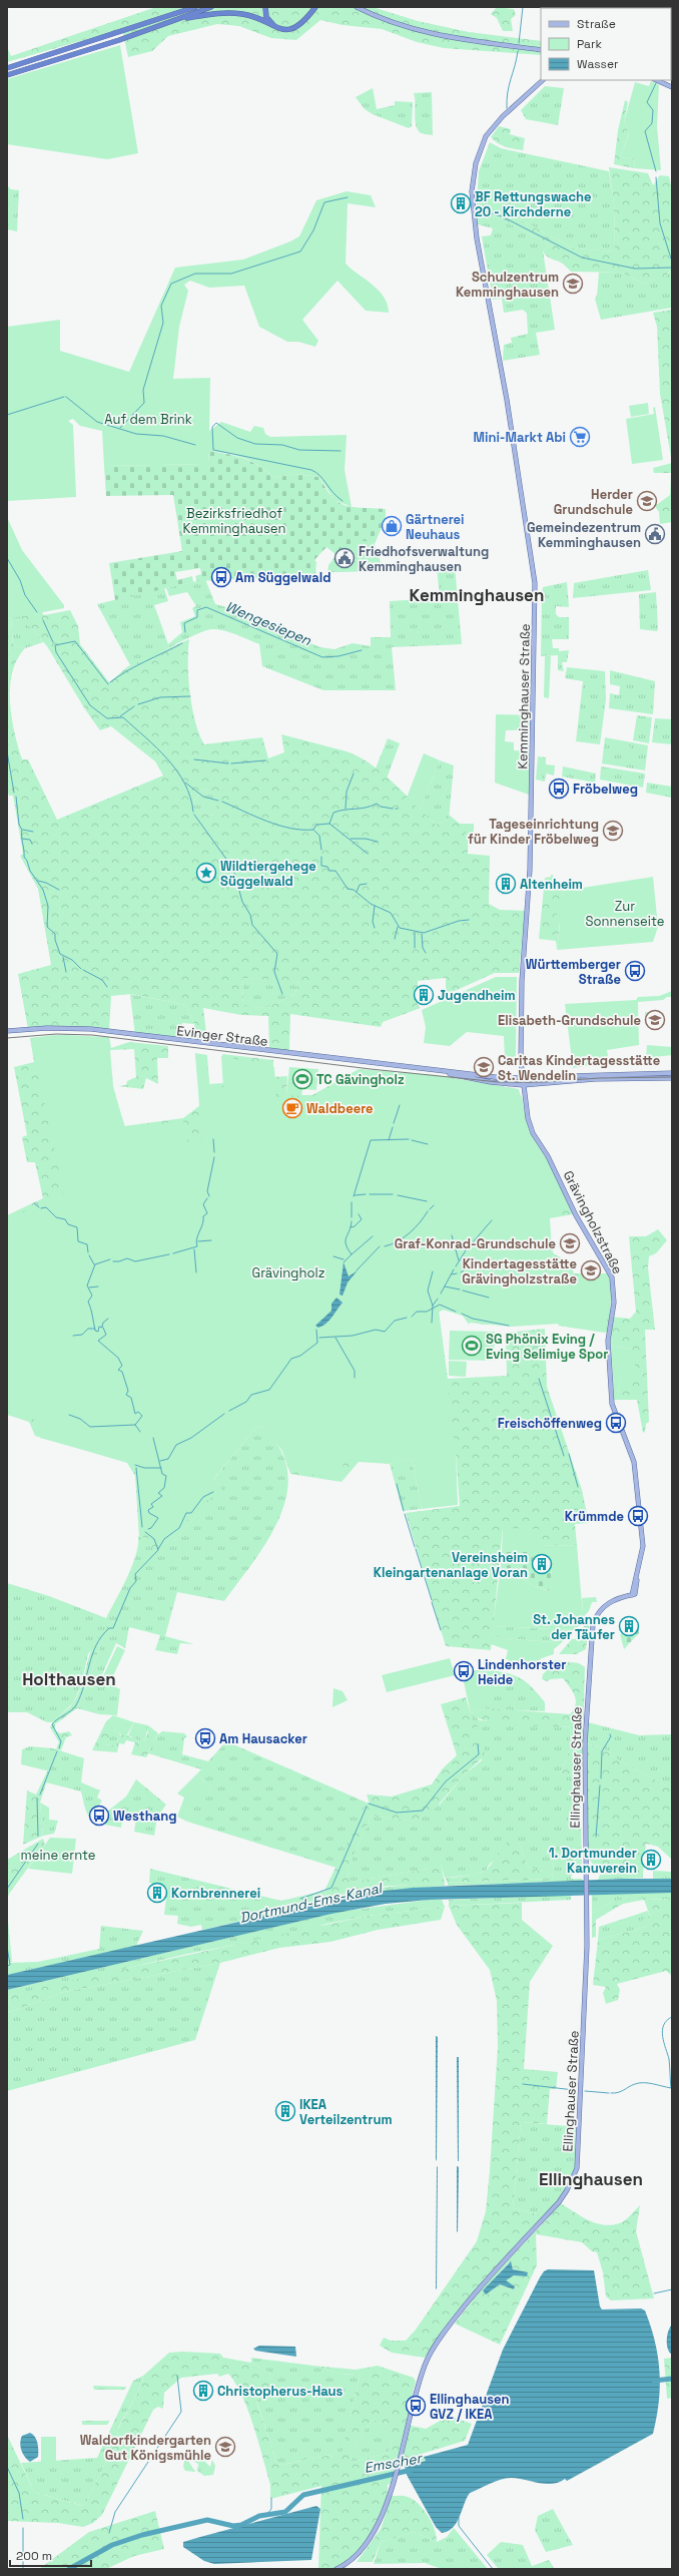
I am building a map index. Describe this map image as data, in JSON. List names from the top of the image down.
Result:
{
  "streets": {
    "main road": [
      "Kemminghauser Straße",
      "Evinger Straße",
      "Grävingholzstraße",
      "Ellinghauser Straße"
    ]
  },
  "crossings": [
    ["Kemminghauser Straße", "Evinger Straße"],
    ["Kemminghauser Straße", "Grävingholzstraße"],
    ["Evinger Straße", "Grävingholzstraße"],
    ["Grävingholzstraße", "Ellinghauser Straße"]
  ],
  "districts": ["Kemminghausen", "Holthausen", "Ellinghausen"],
  "water": ["Wengesiepen", "Dortmund-Ems-Kanal", "Emscher"],
  "parks": [
    "Auf dem Brink",
    "Bezirksfriedhof Kemminghausen",
    "Zur Sonnenseite",
    "Grävingholz",
    "meine ernte"
  ],
  "places": {
    "building": [
      "BF Rettungswache 20 - Kirchderne",
      "Altenheim",
      "Jugendheim",
      "Vereinsheim Kleingartenanlage Voran",
      "St. Johannes der Täufer",
      "1. Dortmunder Kanuverein",
      "Kornbrennerei",
      "IKEA Verteilzentrum",
      "Christopherus-Haus"
    ],
    "school or university": [
      "Schulzentrum Kemminghausen",
      "Herder Grundschule",
      "Tageseinrichtung für Kinder Fröbelweg",
      "Elisabeth-Grundschule",
      "Caritas Kindertagesstätte St. Wendelin",
      "Graf-Konrad-Grundschule",
      "Kindertagesstätte Grävingholzstraße",
      "Waldorfkindergarten Gut Königsmühle"
    ],
    "supermarket": ["Mini-Markt Abi"],
    "shop": ["Gärtnerei Neuhaus"],
    "public building": ["Gemeindezentrum Kemminghausen", "Friedhofsverwaltung Kemminghausen"],
    "bus stop": [
      "Am Süggelwald",
      "Fröbelweg",
      "Württemberger Straße",
      "Freischöffenweg",
      "Krümmde",
      "Lindenhorster Heide",
      "Am Hausacker",
      "Westhang",
      "Ellinghausen GVZ / IKEA"
    ],
    "place": ["Wildtiergehege Süggelwald"],
    "sports": ["TC Gävingholz", "SG Phönix Eving / Eving Selimiye Spor"],
    "cafe": ["Waldbeere"]
  },
  "legend": ["Straße", "Park", "Wasser"],
  "scale_bar": "200 m"
}
